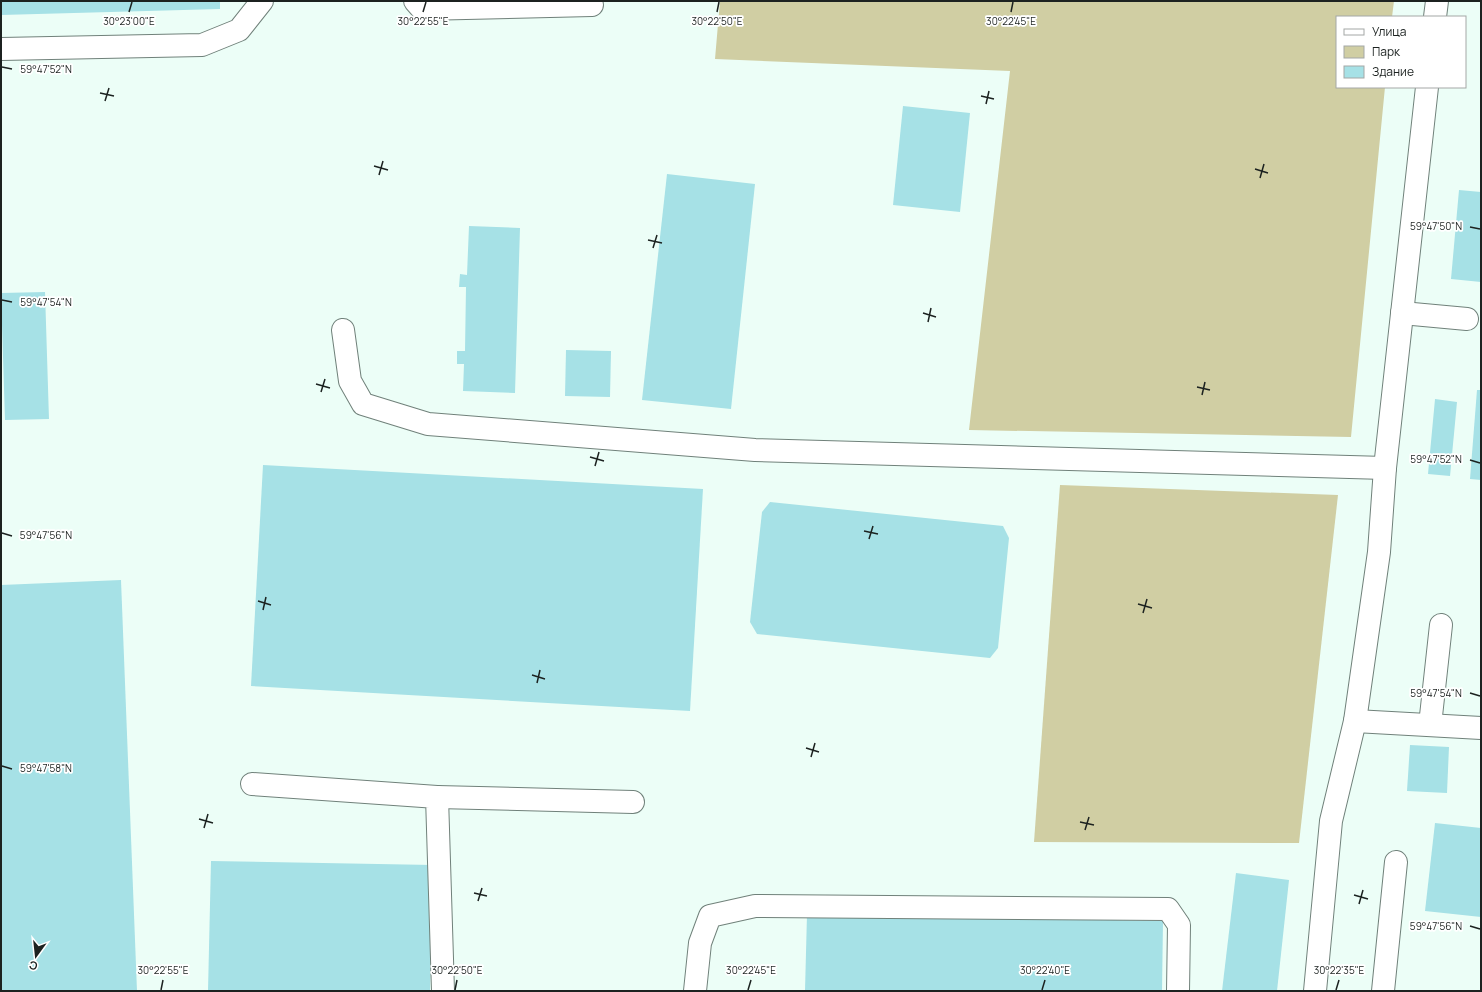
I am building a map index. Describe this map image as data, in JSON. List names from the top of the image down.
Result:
{
  "legend": ["Улица", "Парк", "Здание"],
  "north": "bottom",
  "coordinates": [
    "30°23'00\"E",
    "30°22'55\"E",
    "30°22'50\"E",
    "30°22'45\"E",
    "59°47'52\"N",
    "59°47'50\"N",
    "59°47'54\"N",
    "59°47'56\"N",
    "59°47'58\"N",
    "30°22'40\"E",
    "30°22'35\"E"
  ]
}
